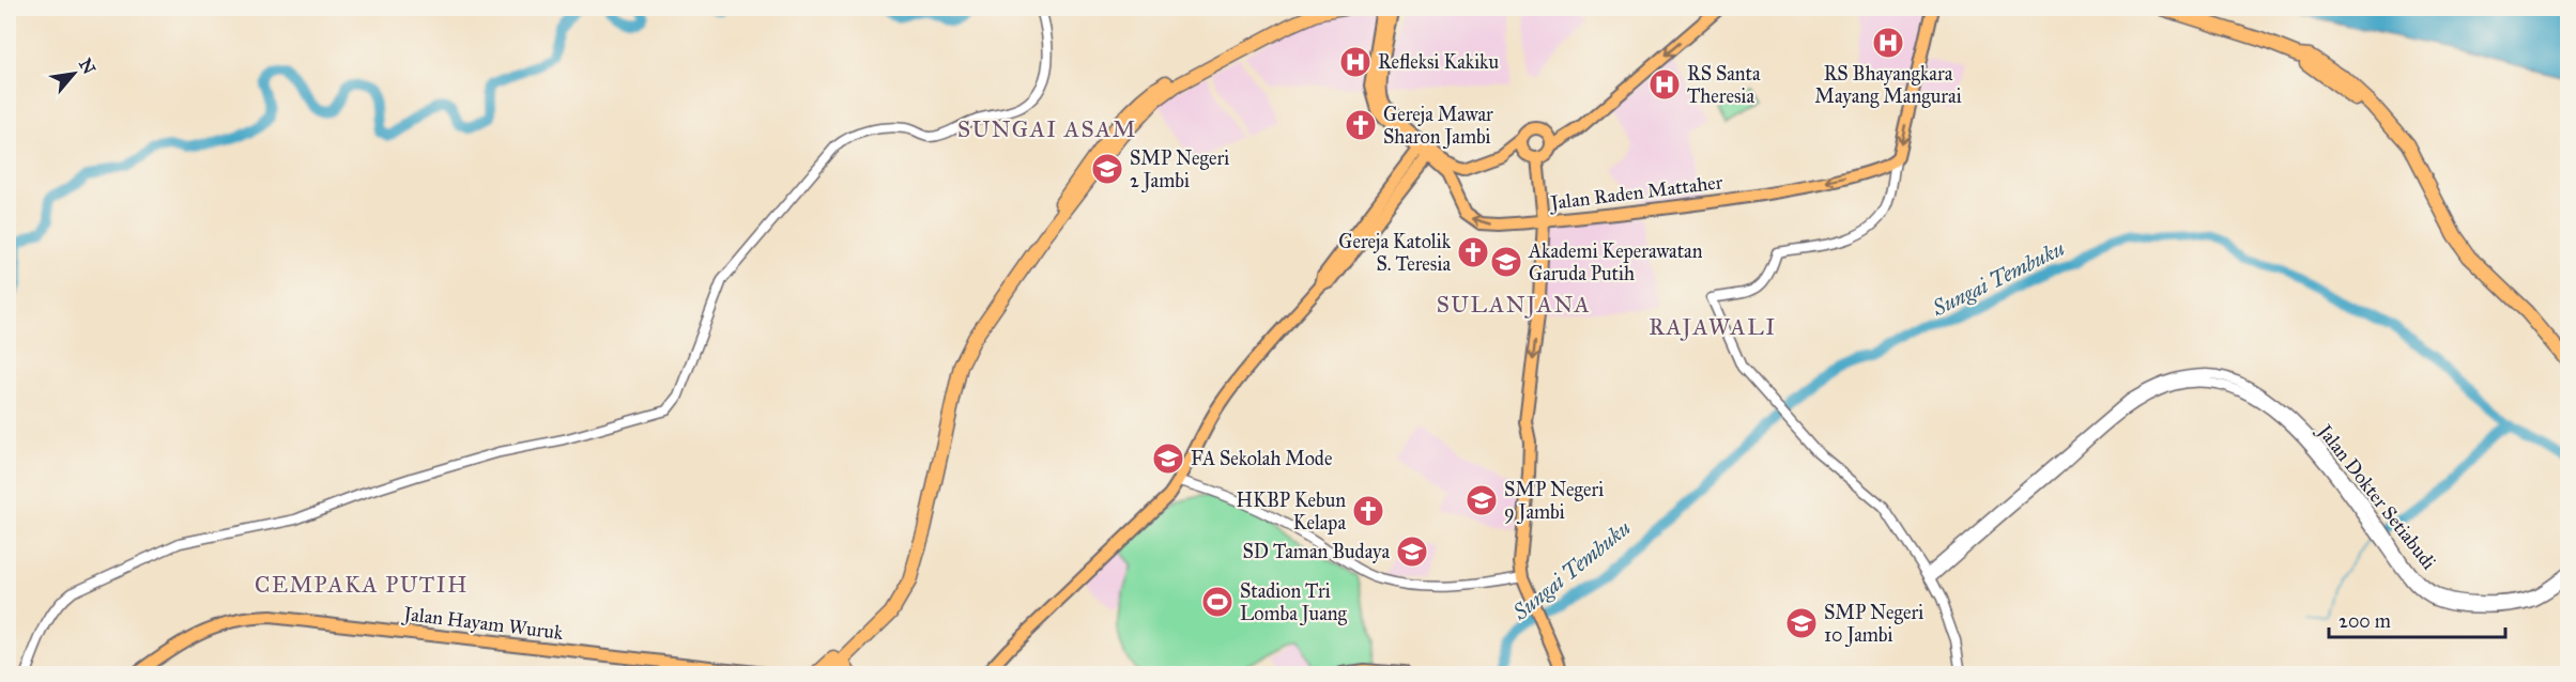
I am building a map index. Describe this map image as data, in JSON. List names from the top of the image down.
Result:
{
  "streets": {
    "main road": ["Jalan Raden Mattaher", "Jalan Hayam Wuruk"],
    "street": ["Jalan Dokter Setiabudi"]
  },
  "one_way": ["Jalan Raden Mattaher"],
  "districts": [
    "SUNGAI ASAM",
    "SULANJANA",
    "RAJAWALI",
    "CEMPAKA PUTIH"
  ],
  "water": ["Sungai Tembuku"],
  "places": {
    "hospital": ["RS Bhayangkara Mayang Mangurai", "Refleksi Kakiku", "RS Santa Theresia"],
    "church": ["Gereja Mawar Sharon Jambi", "Gereja Katolik S. Teresia", "HKBP Kebun Kelapa"],
    "school or university": [
      "SMP Negeri 2 Jambi",
      "Akademi Keperawatan Garuda Putih",
      "FA Sekolah Mode",
      "SMP Negeri 9 Jambi",
      "SD Taman Budaya",
      "SMP Negeri 10 Jambi"
    ],
    "sports": ["Stadion Tri Lomba Juang"]
  },
  "scale_bar": "200 m",
  "north": "top right"
}
